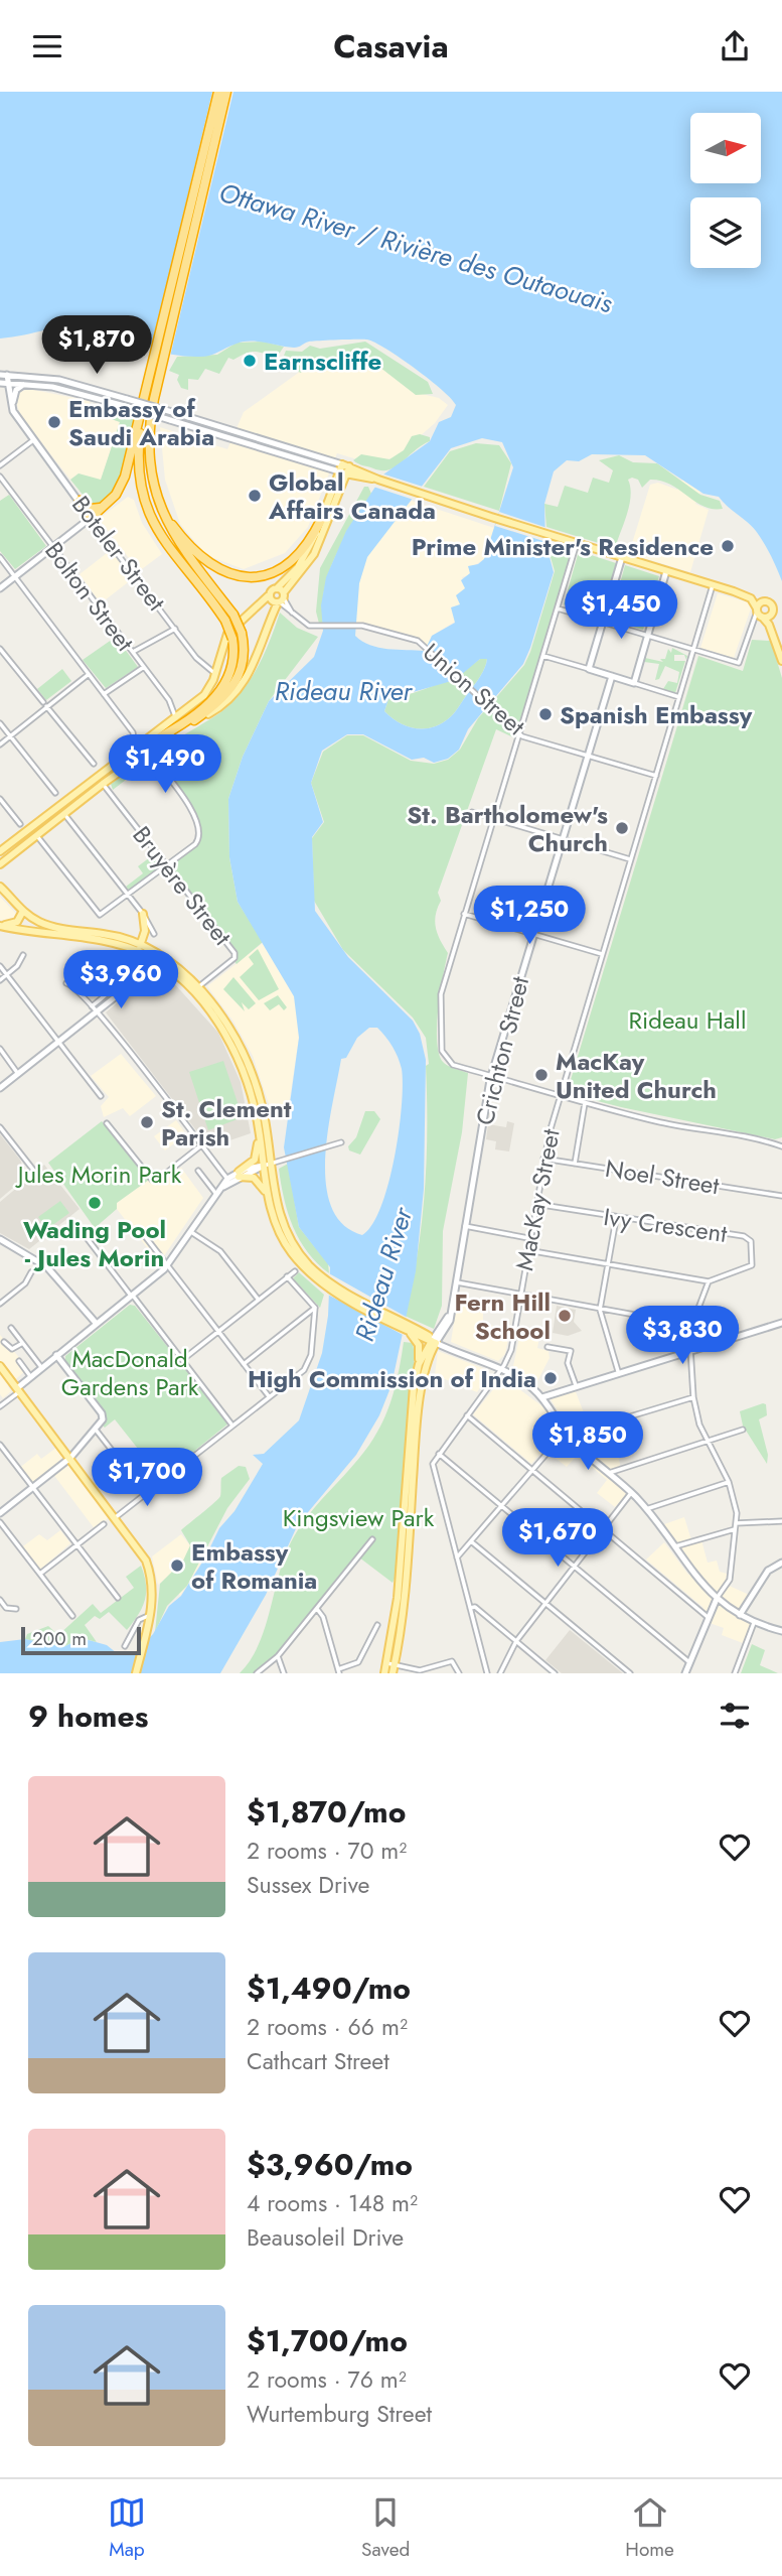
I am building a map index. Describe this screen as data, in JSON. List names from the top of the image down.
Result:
{
  "streets": {
    "street": [
      "Boteler Street",
      "Bolton Street",
      "Union Street",
      "Bruyère Street",
      "Crichton Street",
      "Noel Street",
      "MacKay Street",
      "Ivy Crescent"
    ]
  },
  "crossings": [
    ["Union Street", "Crichton Street"],
    ["Union Street", "MacKay Street"],
    ["Noel Street", "MacKay Street"],
    ["MacKay Street", "Ivy Crescent"]
  ],
  "water": ["Ottawa River / Rivière des Outaouais", "Rideau River"],
  "parks": [
    "Rideau Hall",
    "Jules Morin Park",
    "MacDonald Gardens Park",
    "Kingsview Park"
  ],
  "places": [
    "Earnscliffe",
    "Embassy of Saudi Arabia",
    "Global Affairs Canada",
    "Prime Minister's Residence",
    "Spanish Embassy",
    "St. Bartholomew's Church",
    "MacKay United Church",
    "St. Clement Parish",
    "Wading Pool - Jules Morin",
    "Fern Hill School",
    "High Commission of India",
    "Embassy of Romania"
  ],
  "scale_bar": "200 m",
  "north": "right",
  "page": {
    "header": "Casavia",
    "price": [
      "$1,870",
      "$1,450",
      "$1,490",
      "$1,250",
      "$3,960",
      "$3,830",
      "$1,850",
      "$1,700",
      "$1,670"
    ],
    "scale": "200 m",
    "heading": "9 homes",
    "list": [
      {
        "name": "$1,870/mo",
        "note": "2 rooms · 70 m² · Sussex Drive"
      },
      {
        "name": "$1,490/mo",
        "note": "2 rooms · 66 m² · Cathcart Street"
      },
      {
        "name": "$3,960/mo",
        "note": "4 rooms · 148 m² · Beausoleil Drive"
      },
      {
        "name": "$1,700/mo",
        "note": "2 rooms · 76 m² · Wurtemburg Street"
      }
    ],
    "tabs": ["Map", "Saved", "Home"]
  }
}
